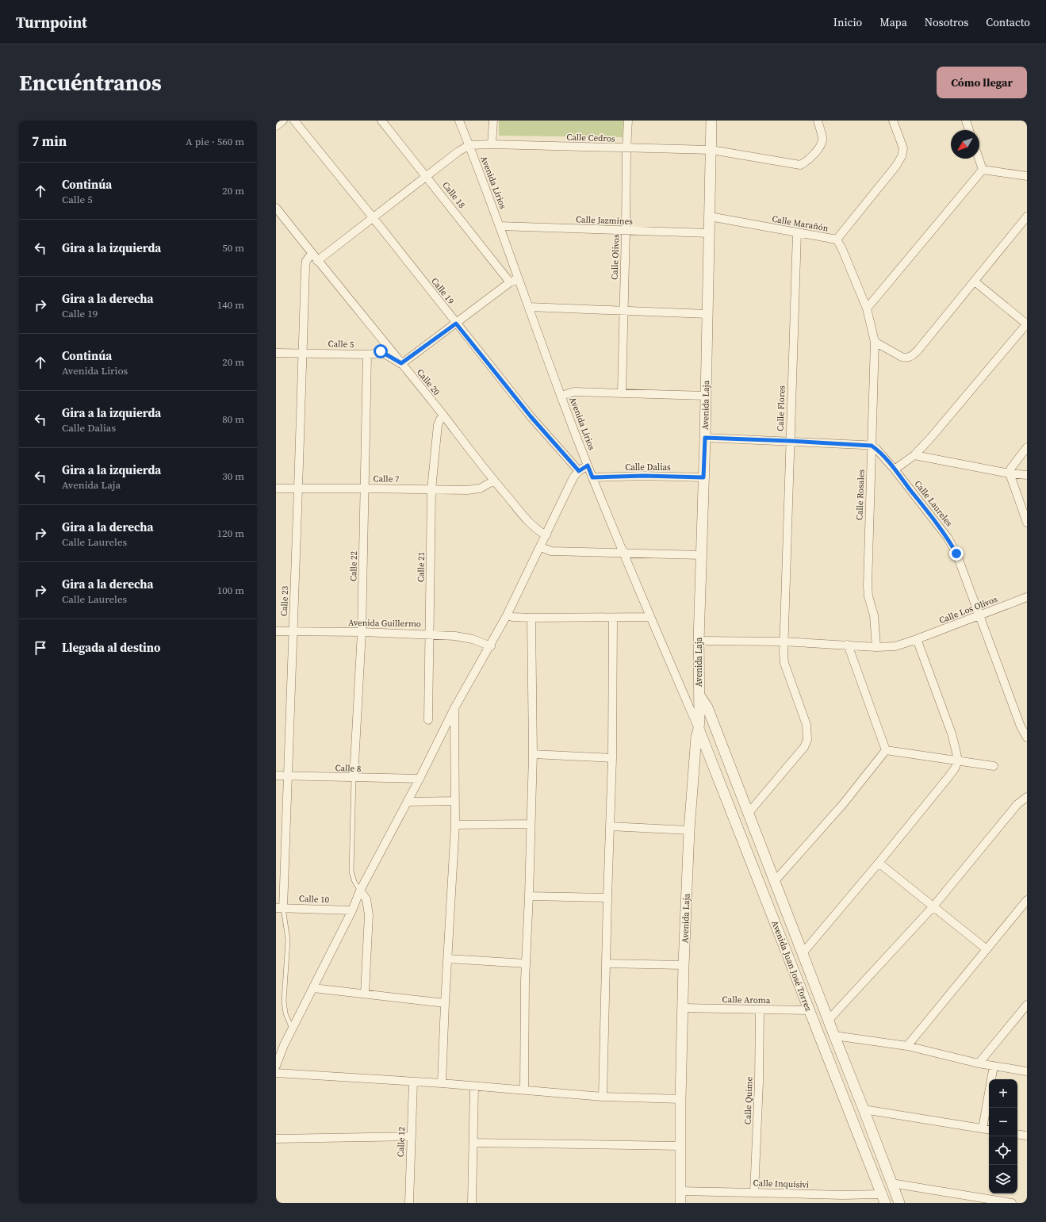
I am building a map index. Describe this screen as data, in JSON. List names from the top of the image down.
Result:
{
  "streets": {
    "street": [
      "Calle Cedros",
      "Avenida Lirios",
      "Calle 18",
      "Calle Jazmines",
      "Calle Marañón",
      "Calle Olivos",
      "Calle 19",
      "Calle 5",
      "Calle 20",
      "Avenida Laja",
      "Calle Flores",
      "Calle Dalias",
      "Calle 7",
      "Calle Rosales",
      "Calle Laureles",
      "Calle 22",
      "Calle 21",
      "Calle 23",
      "Calle Los Olivos",
      "Avenida Guillermo",
      "Calle 8",
      "Calle 10",
      "Avenida Juan José Torrez",
      "Calle Aroma",
      "Calle Quime",
      "Calle 12",
      "Calle Inquisivi"
    ]
  },
  "crossings": [
    ["Calle Cedros", "Avenida Lirios"],
    ["Calle Cedros", "Calle Olivos"],
    ["Calle Cedros", "Avenida Laja"],
    ["Avenida Lirios", "Calle Jazmines"],
    ["Avenida Lirios", "Avenida Laja"],
    ["Avenida Lirios", "Calle Dalias"],
    ["Avenida Lirios", "Avenida Juan José Torrez"],
    ["Calle Jazmines", "Calle Olivos"],
    ["Calle Jazmines", "Avenida Laja"],
    ["Calle Marañón", "Avenida Laja"],
    ["Calle Marañón", "Calle Flores"],
    ["Calle Marañón", "Calle Rosales"],
    ["Calle 5", "Calle 20"],
    ["Calle 5", "Calle 22"],
    ["Calle 5", "Calle 23"],
    ["Calle 20", "Calle 7"],
    ["Calle 20", "Calle 21"],
    ["Calle 20", "Calle 23"],
    ["Avenida Laja", "Calle Dalias"],
    ["Avenida Laja", "Calle Los Olivos"],
    ["Avenida Laja", "Avenida Juan José Torrez"],
    ["Avenida Laja", "Calle Aroma"],
    ["Avenida Laja", "Calle Inquisivi"],
    ["Calle Flores", "Calle Los Olivos"],
    ["Calle 7", "Calle 22"],
    ["Calle 7", "Calle 21"],
    ["Calle 7", "Calle 23"],
    ["Calle Rosales", "Calle Laureles"],
    ["Calle Rosales", "Calle Los Olivos"],
    ["Calle Laureles", "Calle Los Olivos"],
    ["Calle 22", "Avenida Guillermo"],
    ["Calle 22", "Calle 8"],
    ["Calle 21", "Avenida Guillermo"],
    ["Calle 23", "Avenida Guillermo"],
    ["Calle 23", "Calle 8"],
    ["Calle 23", "Calle 10"],
    ["Avenida Juan José Torrez", "Calle Aroma"],
    ["Avenida Juan José Torrez", "Calle Inquisivi"],
    ["Calle Aroma", "Calle Quime"],
    ["Calle Quime", "Calle Inquisivi"]
  ],
  "north": "bottom left",
  "page": {
    "header": "Turnpoint",
    "nav": [
      "Inicio",
      "Mapa",
      "Nosotros",
      "Contacto"
    ],
    "buttons": "Cómo llegar",
    "title": "Encuéntranos",
    "heading": ["7 min", "A pie · 560 m"],
    "list": [
      ["Continúa", "Calle 5", "20 m"],
      ["Gira a la izquierda", "50 m"],
      ["Gira a la derecha", "Calle 19", "140 m"],
      ["Continúa", "Avenida Lirios", "20 m"],
      ["Gira a la izquierda", "Calle Dalias", "80 m"],
      ["Gira a la izquierda", "Avenida Laja", "30 m"],
      ["Gira a la derecha", "Calle Laureles", "120 m"],
      ["Gira a la derecha", "Calle Laureles", "100 m"],
      "Llegada al destino"
    ],
    "map_buttons": ["+", "−"]
  }
}
